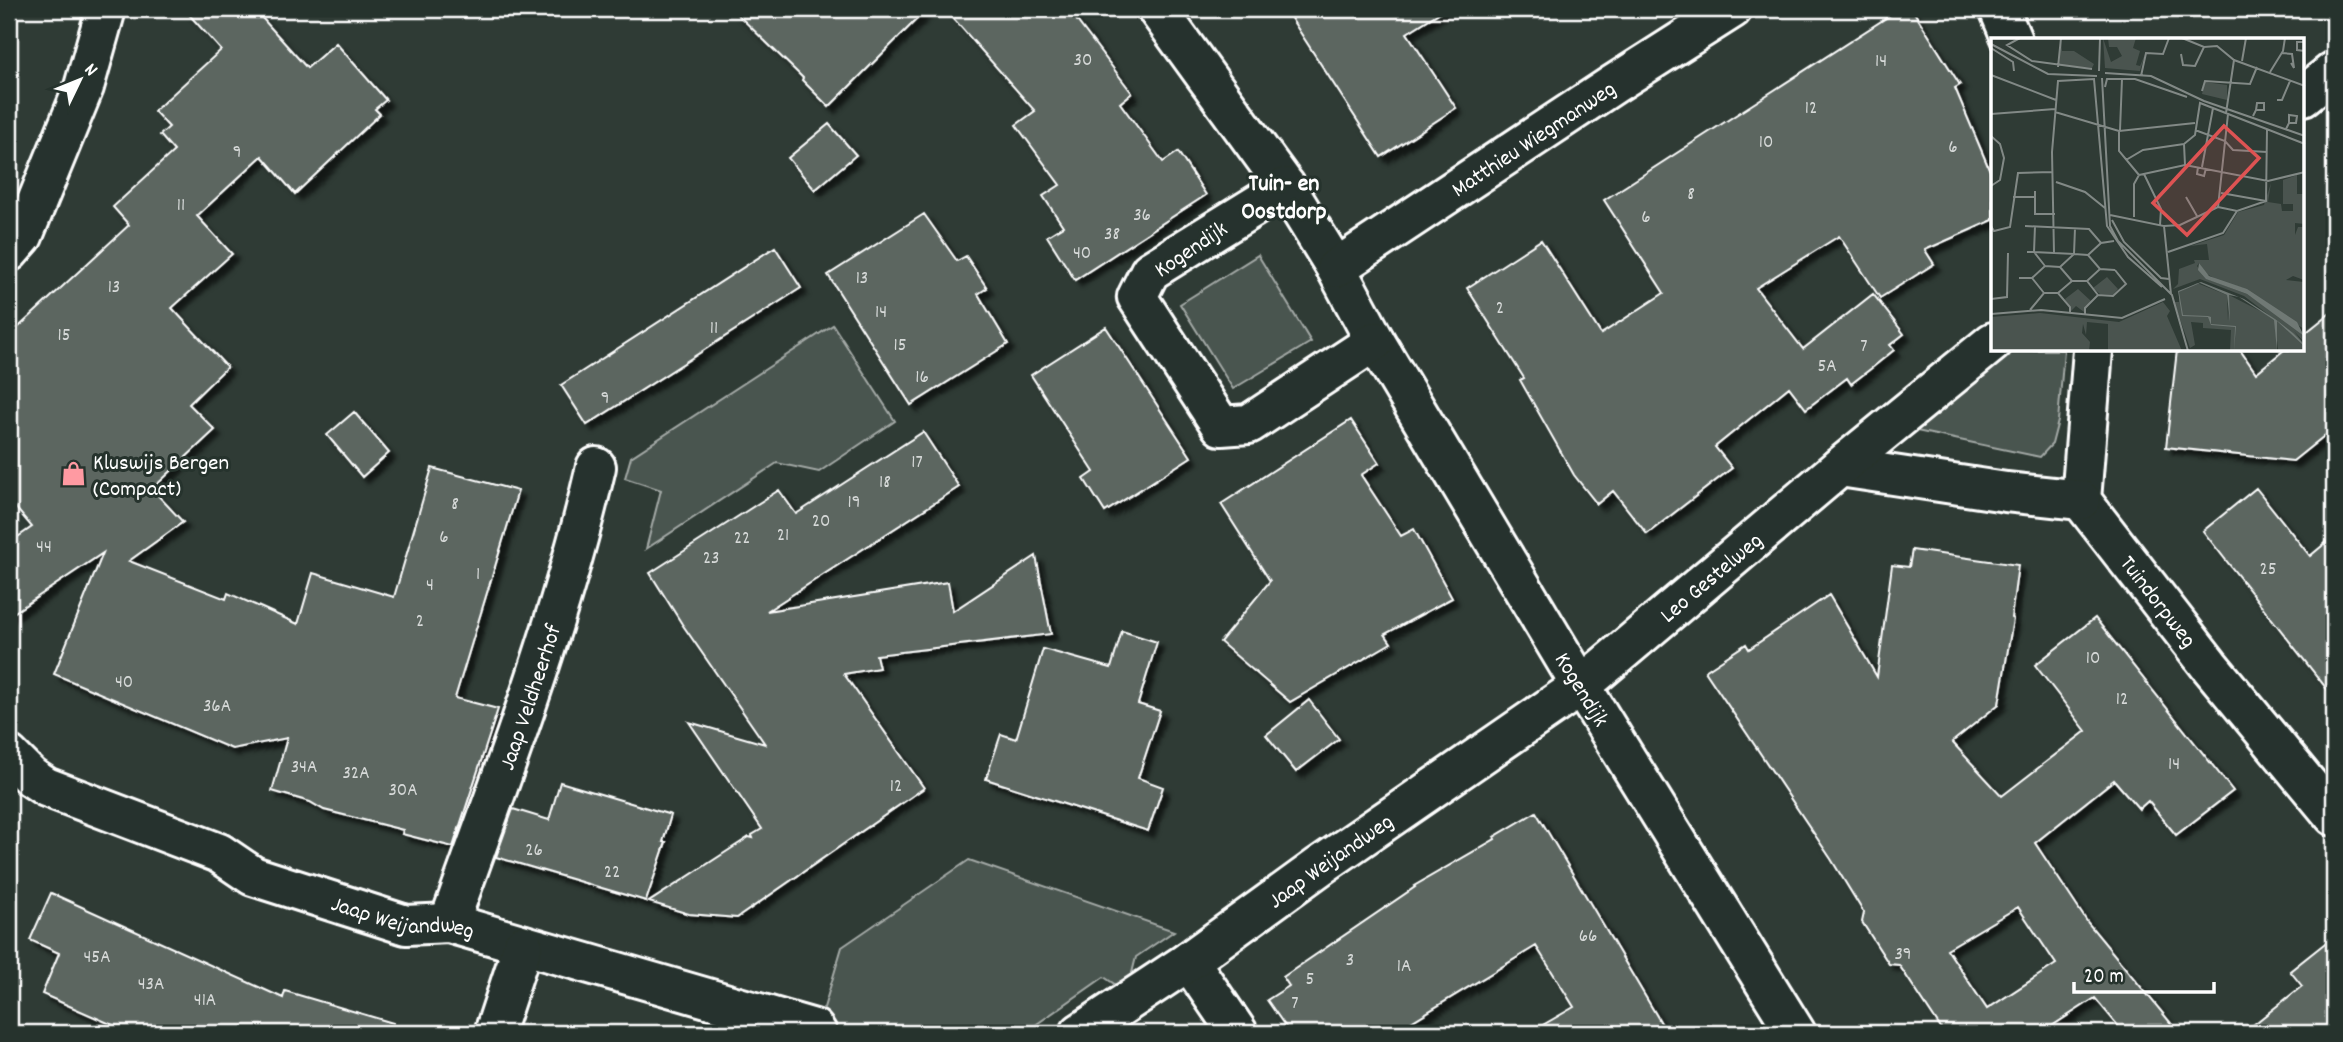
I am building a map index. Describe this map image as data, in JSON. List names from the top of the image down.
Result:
{
  "streets": {
    "street": [
      "Matthieu Wiegmanweg",
      "Kogendijk",
      "Leo Gestelweg",
      "Tuindorpweg",
      "Jaap Veldheerhof",
      "Jaap Weijandweg"
    ]
  },
  "crossings": [
    ["Matthieu Wiegmanweg", "Kogendijk"],
    ["Kogendijk", "Leo Gestelweg"],
    ["Kogendijk", "Jaap Weijandweg"],
    ["Leo Gestelweg", "Jaap Weijandweg"],
    ["Jaap Veldheerhof", "Jaap Weijandweg"]
  ],
  "districts": ["Tuin- en Oostdorp"],
  "places": {
    "shop": ["Kluswijs Bergen (Compact)"]
  },
  "house_numbers": [
    "30",
    "14",
    "12",
    "10",
    "6",
    "9",
    "8",
    "11",
    "36",
    "6",
    "38",
    "40",
    "13",
    "13",
    "2",
    "14",
    "11",
    "15",
    "15",
    "7",
    "5A",
    "16",
    "9",
    "17",
    "18",
    "19",
    "8",
    "20",
    "21",
    "6",
    "22",
    "44",
    "23",
    "25",
    "1",
    "4",
    "2",
    "10",
    "40",
    "12",
    "36A",
    "14",
    "34A",
    "32A",
    "12",
    "30A",
    "26",
    "22",
    "66",
    "39",
    "45A",
    "3",
    "1A",
    "5",
    "43A",
    "41A",
    "7"
  ],
  "scale_bar": "20 m",
  "north": "top right"
}
